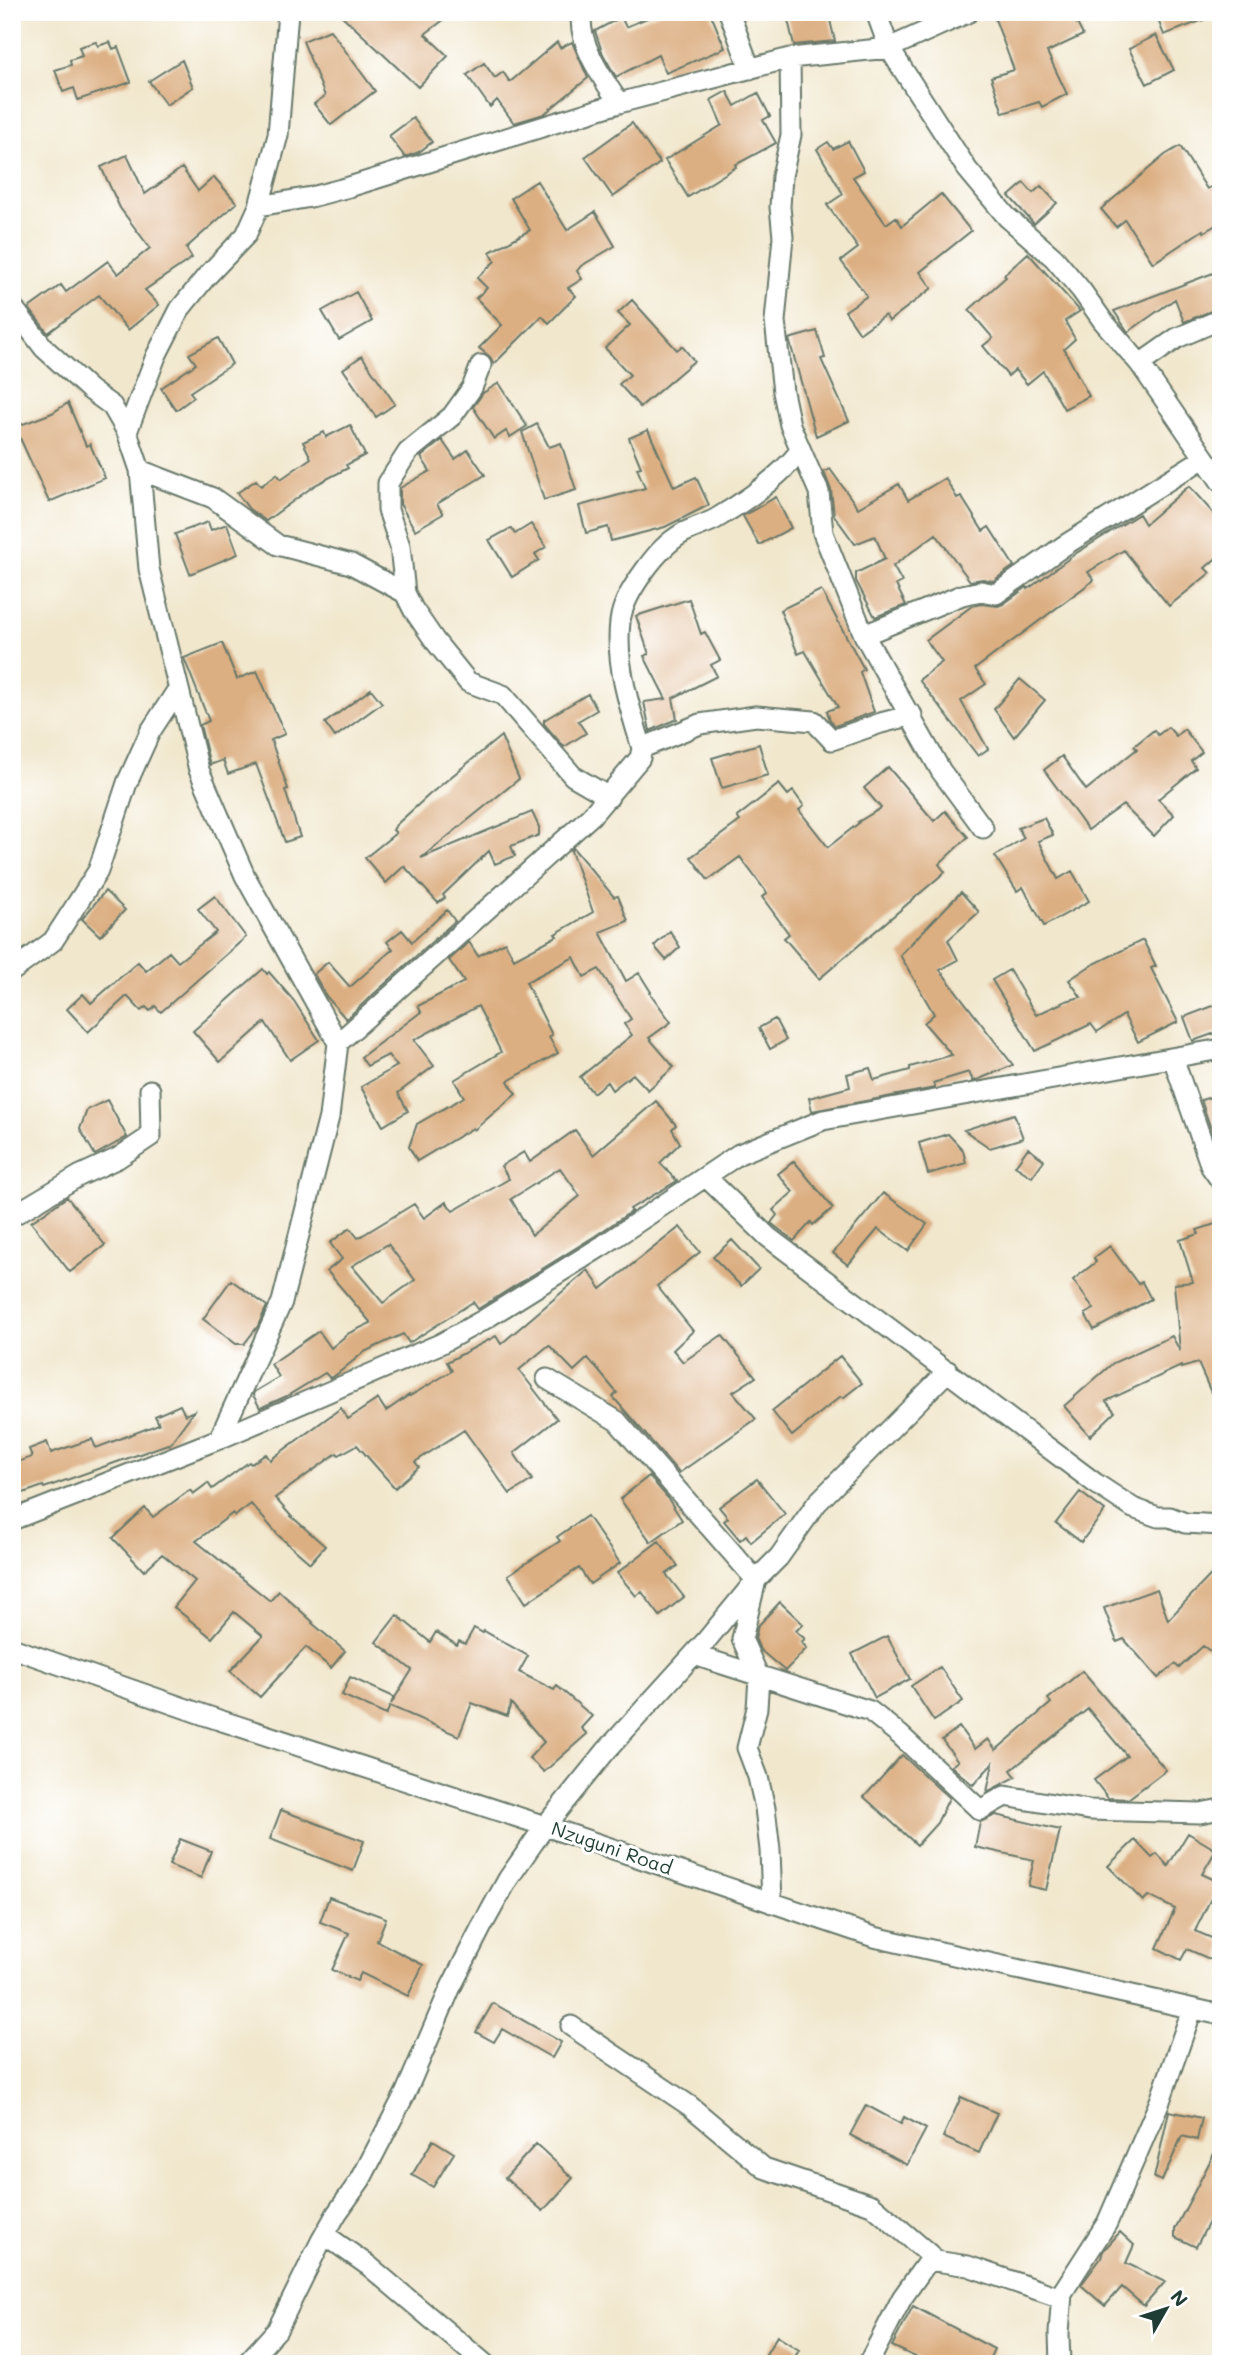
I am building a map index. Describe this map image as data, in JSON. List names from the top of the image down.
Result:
{
  "streets": {
    "street": ["Nzuguni Road"]
  },
  "north": "top right"
}
